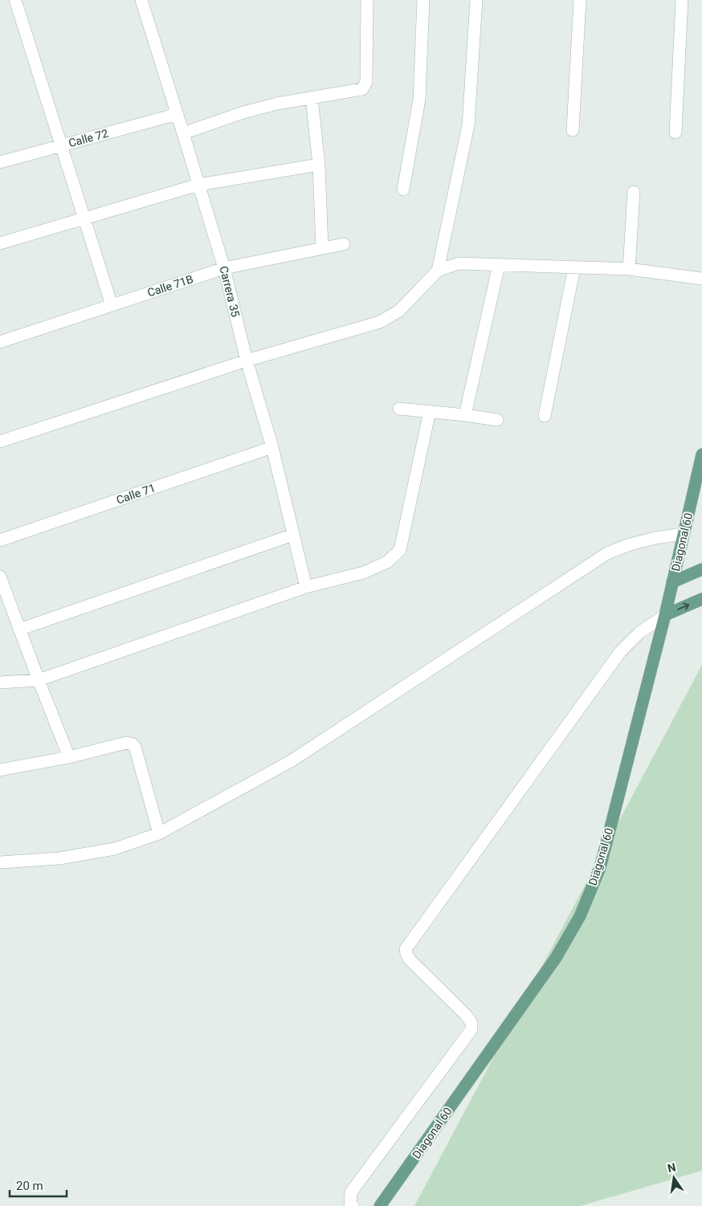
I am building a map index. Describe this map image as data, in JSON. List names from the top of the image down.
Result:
{
  "streets": {
    "main road": ["Diagonal 60"],
    "street": [
      "Calle 72",
      "Calle 71B",
      "Carrera 35",
      "Calle 71"
    ]
  },
  "crossings": [
    ["Calle 72", "Carrera 35"],
    ["Calle 71B", "Carrera 35"],
    ["Carrera 35", "Calle 71"]
  ],
  "scale_bar": "20 m",
  "north": "top"
}
